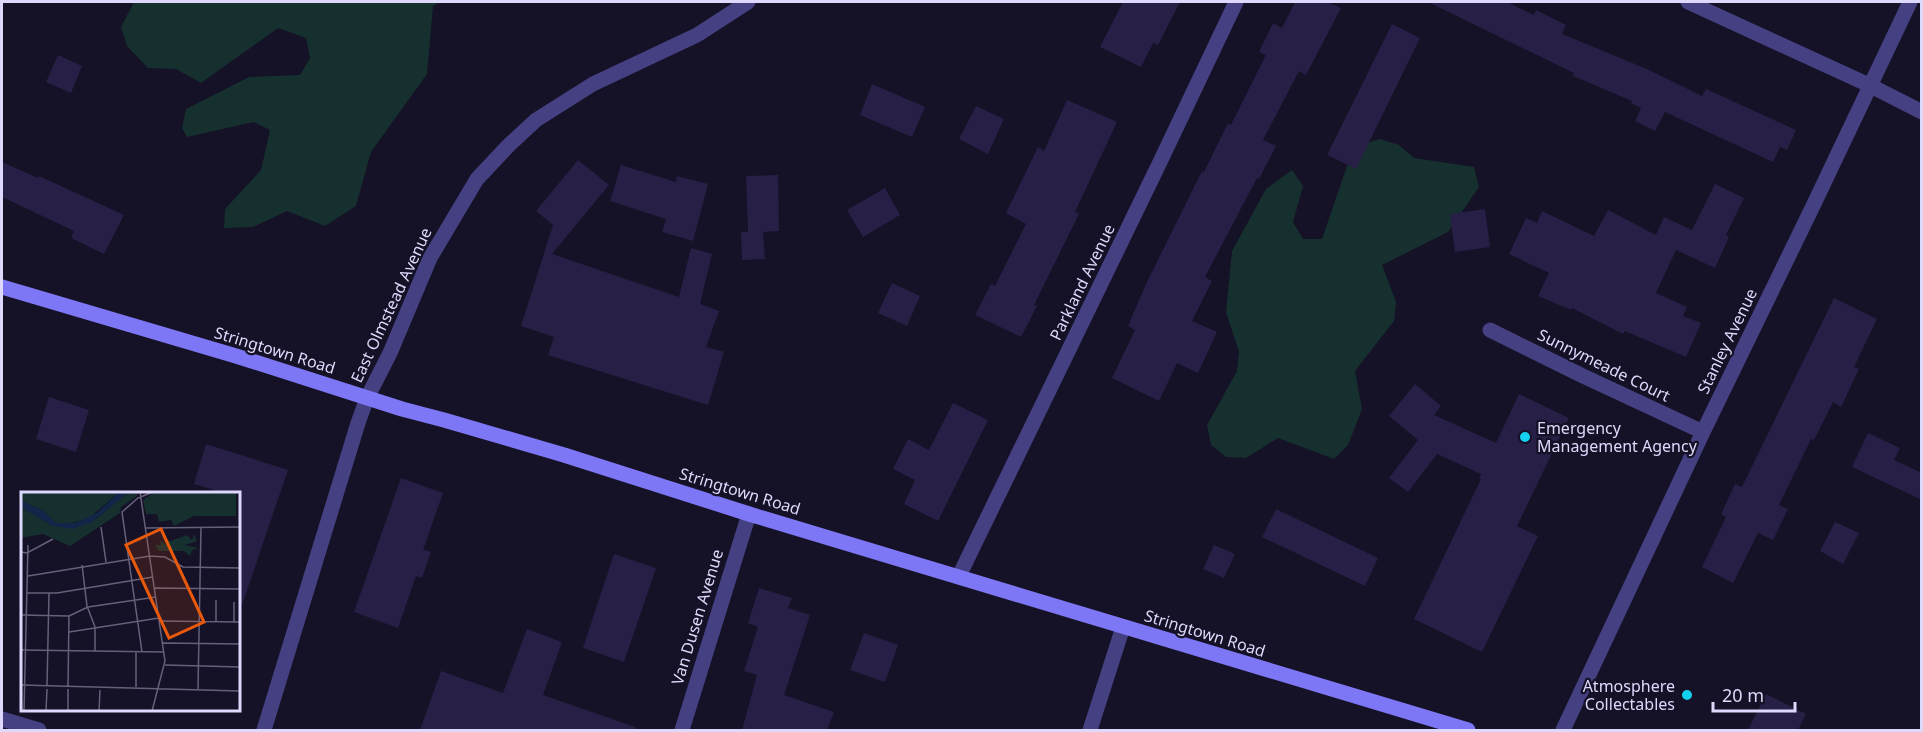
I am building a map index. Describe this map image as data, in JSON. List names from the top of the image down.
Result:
{
  "streets": {
    "main road": ["Stringtown Road"],
    "street": [
      "Parkland Avenue",
      "East Olmstead Avenue",
      "Stanley Avenue",
      "Sunnymeade Court",
      "Van Dusen Avenue"
    ]
  },
  "crossings": [
    ["Parkland Avenue", "Stringtown Road"],
    ["East Olmstead Avenue", "Stringtown Road"],
    ["Stanley Avenue", "Sunnymeade Court"],
    ["Stringtown Road", "Van Dusen Avenue"]
  ],
  "places": ["Emergency Management Agency", "Atmosphere Collectables"],
  "scale_bar": "20 m"
}
